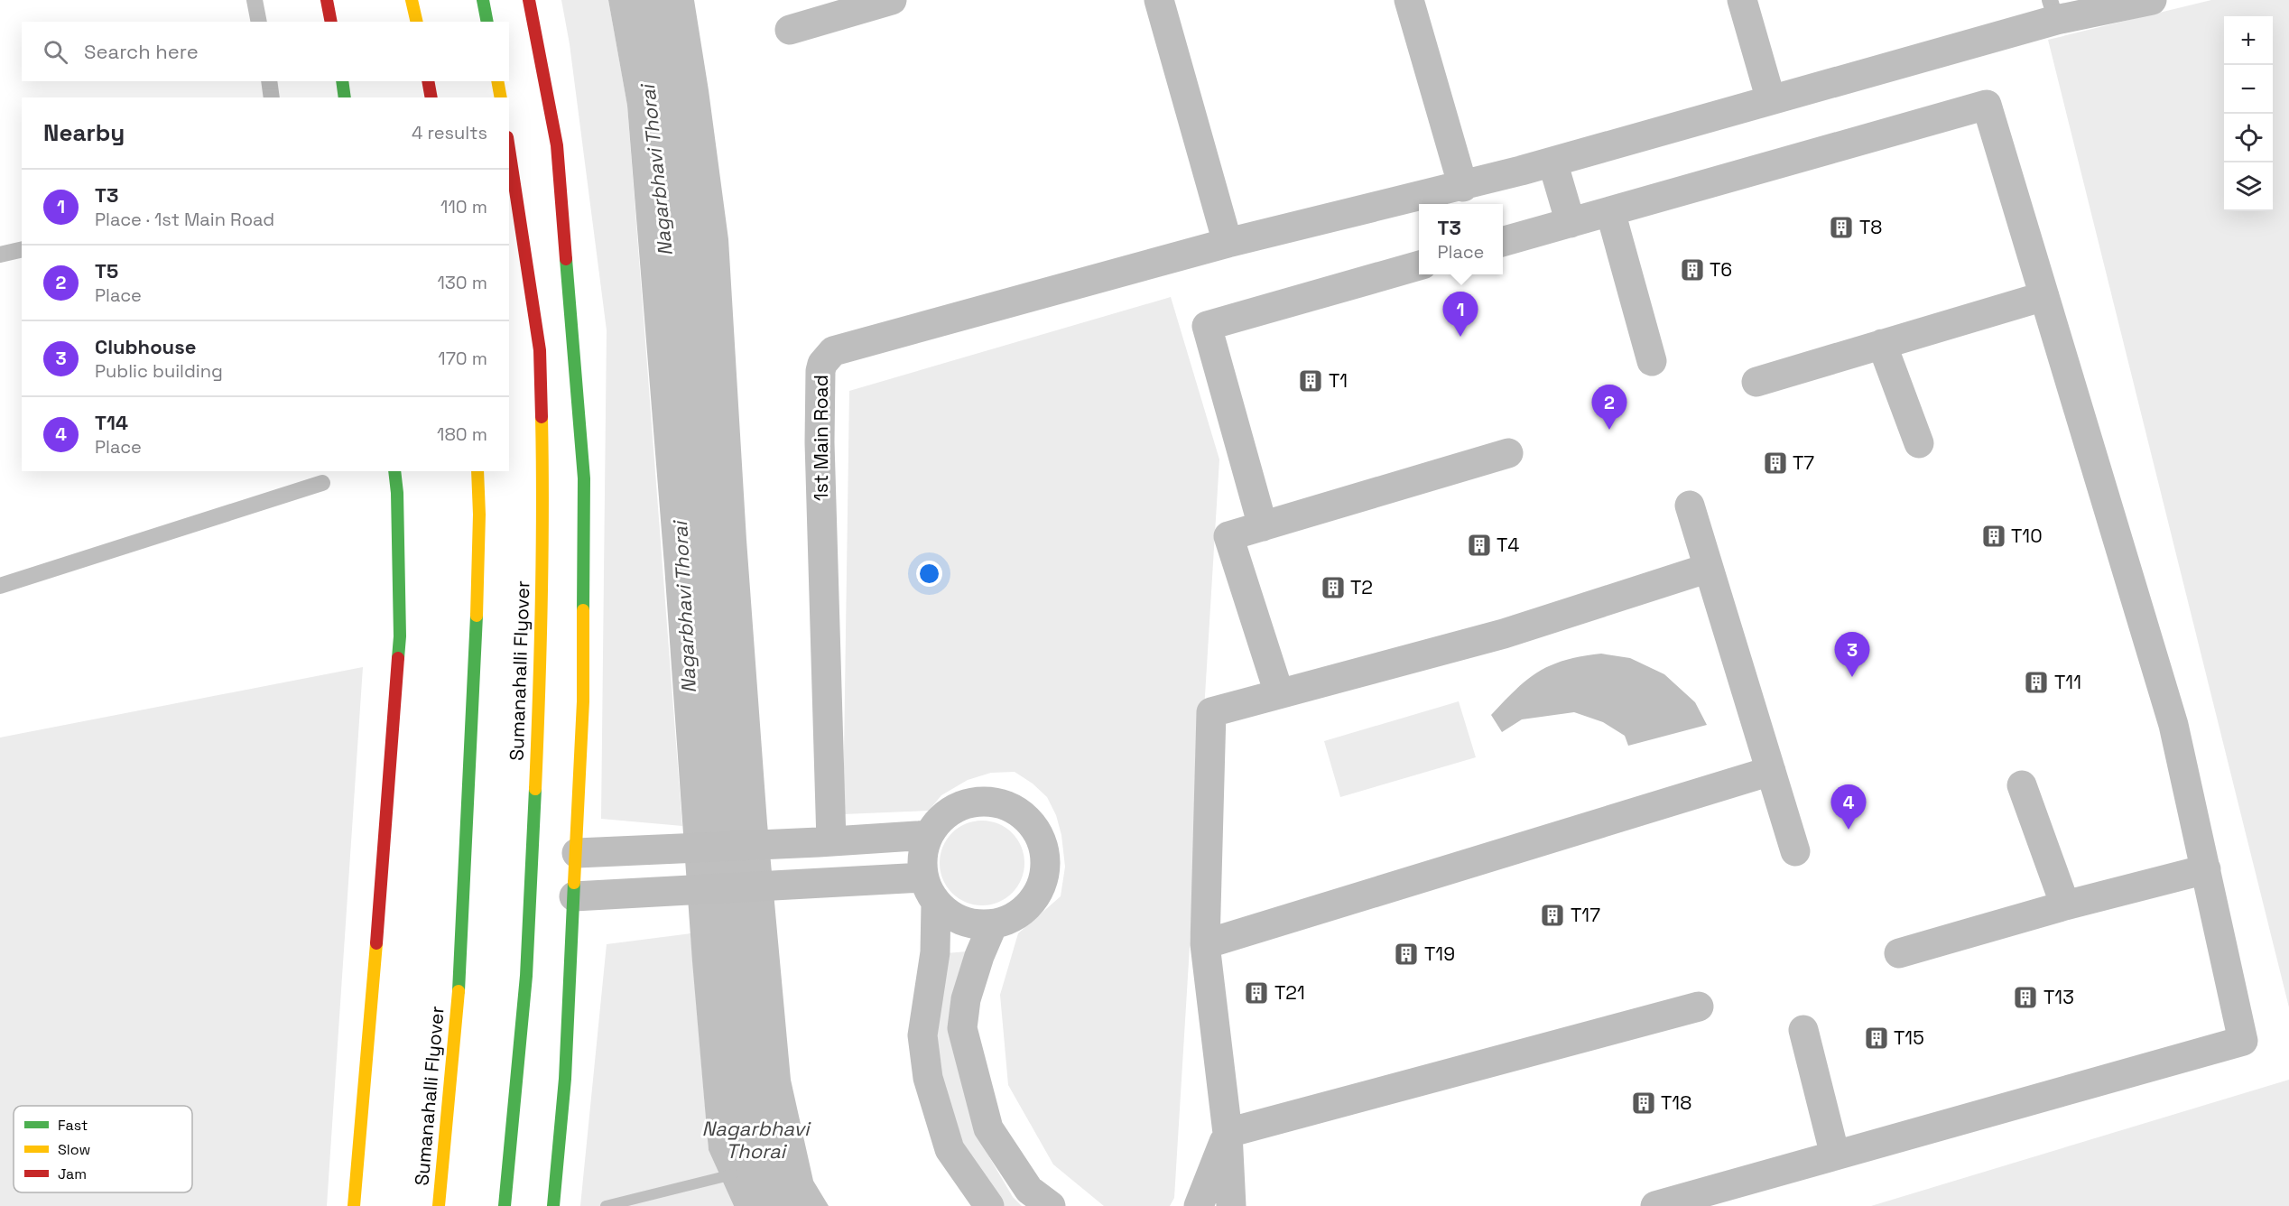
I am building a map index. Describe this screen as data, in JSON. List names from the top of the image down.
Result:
{
  "streets": {
    "main road": ["Sumanahalli Flyover"],
    "street": ["1st Main Road"]
  },
  "water": ["Nagarbhavi Thorai"],
  "places": {
    "building": [
      "T8",
      "T6",
      "T1",
      "T7",
      "T10",
      "T4",
      "T2",
      "T11",
      "T17",
      "T19",
      "T21",
      "T13",
      "T15",
      "T18"
    ]
  },
  "legend": ["Fast", "Slow", "Jam"],
  "page": {
    "map_buttons": ["+", "−"],
    "search": "Search here",
    "heading": ["Nearby", "4 results"],
    "list": [
      {
        "mark": "1",
        "name": "T3",
        "note": "Place · 1st Main Road",
        "value": "110 m"
      },
      {
        "mark": "2",
        "name": "T5",
        "note": "Place",
        "value": "130 m"
      },
      {
        "mark": "3",
        "name": "Clubhouse",
        "note": "Public building",
        "value": "170 m"
      },
      {
        "mark": "4",
        "name": "T14",
        "note": "Place",
        "value": "180 m"
      }
    ],
    "popup": ["T3", "Place"],
    "pins": [
      "1",
      "2",
      "3",
      "4"
    ]
  }
}
